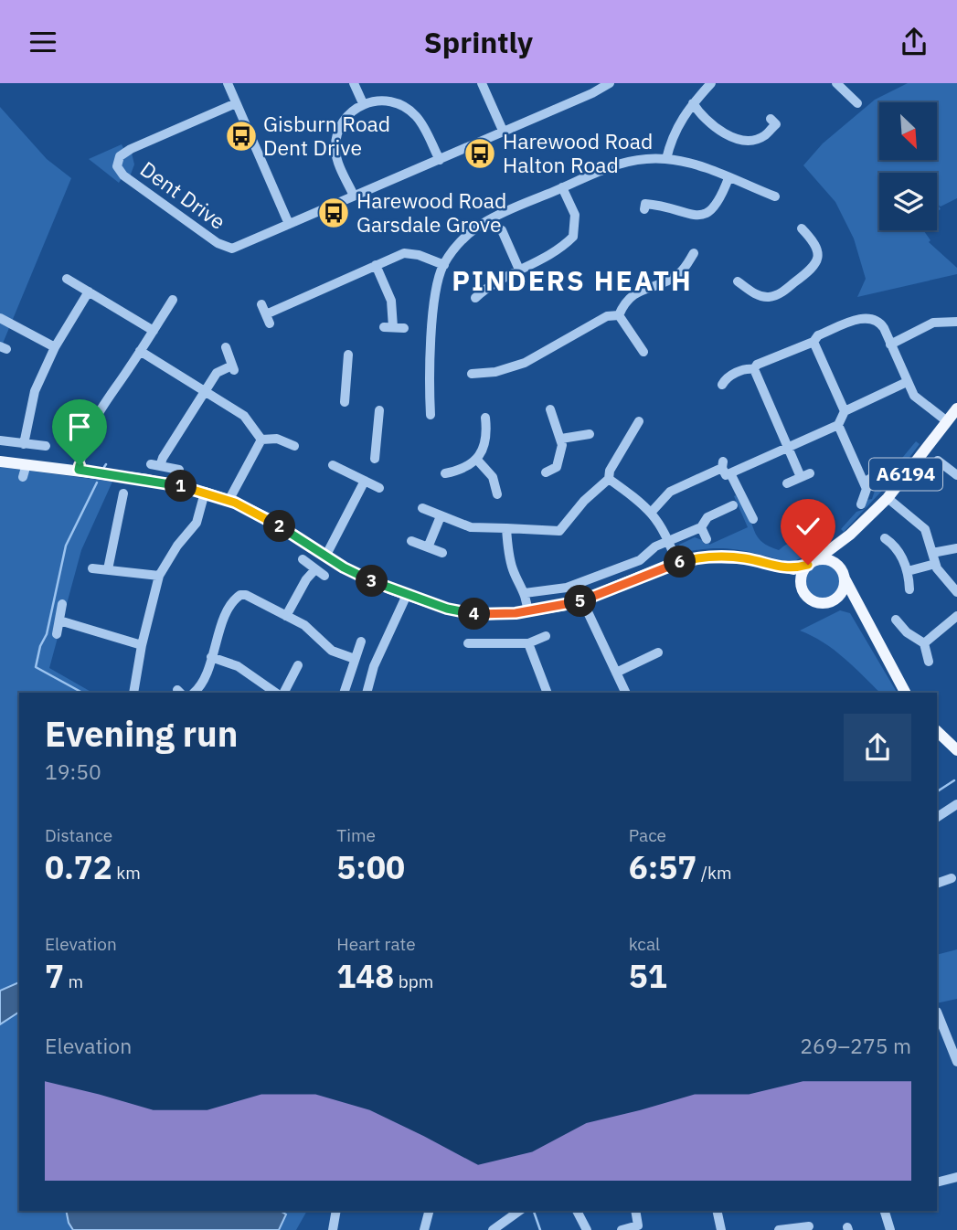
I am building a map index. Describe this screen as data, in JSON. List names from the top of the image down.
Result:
{
  "streets": {
    "main road": ["A6194"],
    "street": ["Dent Drive"]
  },
  "districts": ["PINDERS HEATH"],
  "places": {
    "bus stop": ["Gisburn Road Dent Drive", "Harewood Road Halton Road", "Harewood Road Garsdale Grove"]
  },
  "north": "bottom right",
  "page": {
    "header": "Sprintly",
    "pins": [
      "1",
      "2",
      "6",
      "3",
      "5",
      "4"
    ],
    "heading": ["Evening run", "19:50"],
    "stats": [
      ["Distance", "0.72 km"],
      ["Time", "5:00"],
      ["Pace", "6:57 /km"],
      ["Elevation", "7 m"],
      ["Heart rate", "148 bpm"],
      ["kcal", "51"]
    ],
    "chart": ["Elevation", "269–275 m"]
  }
}
